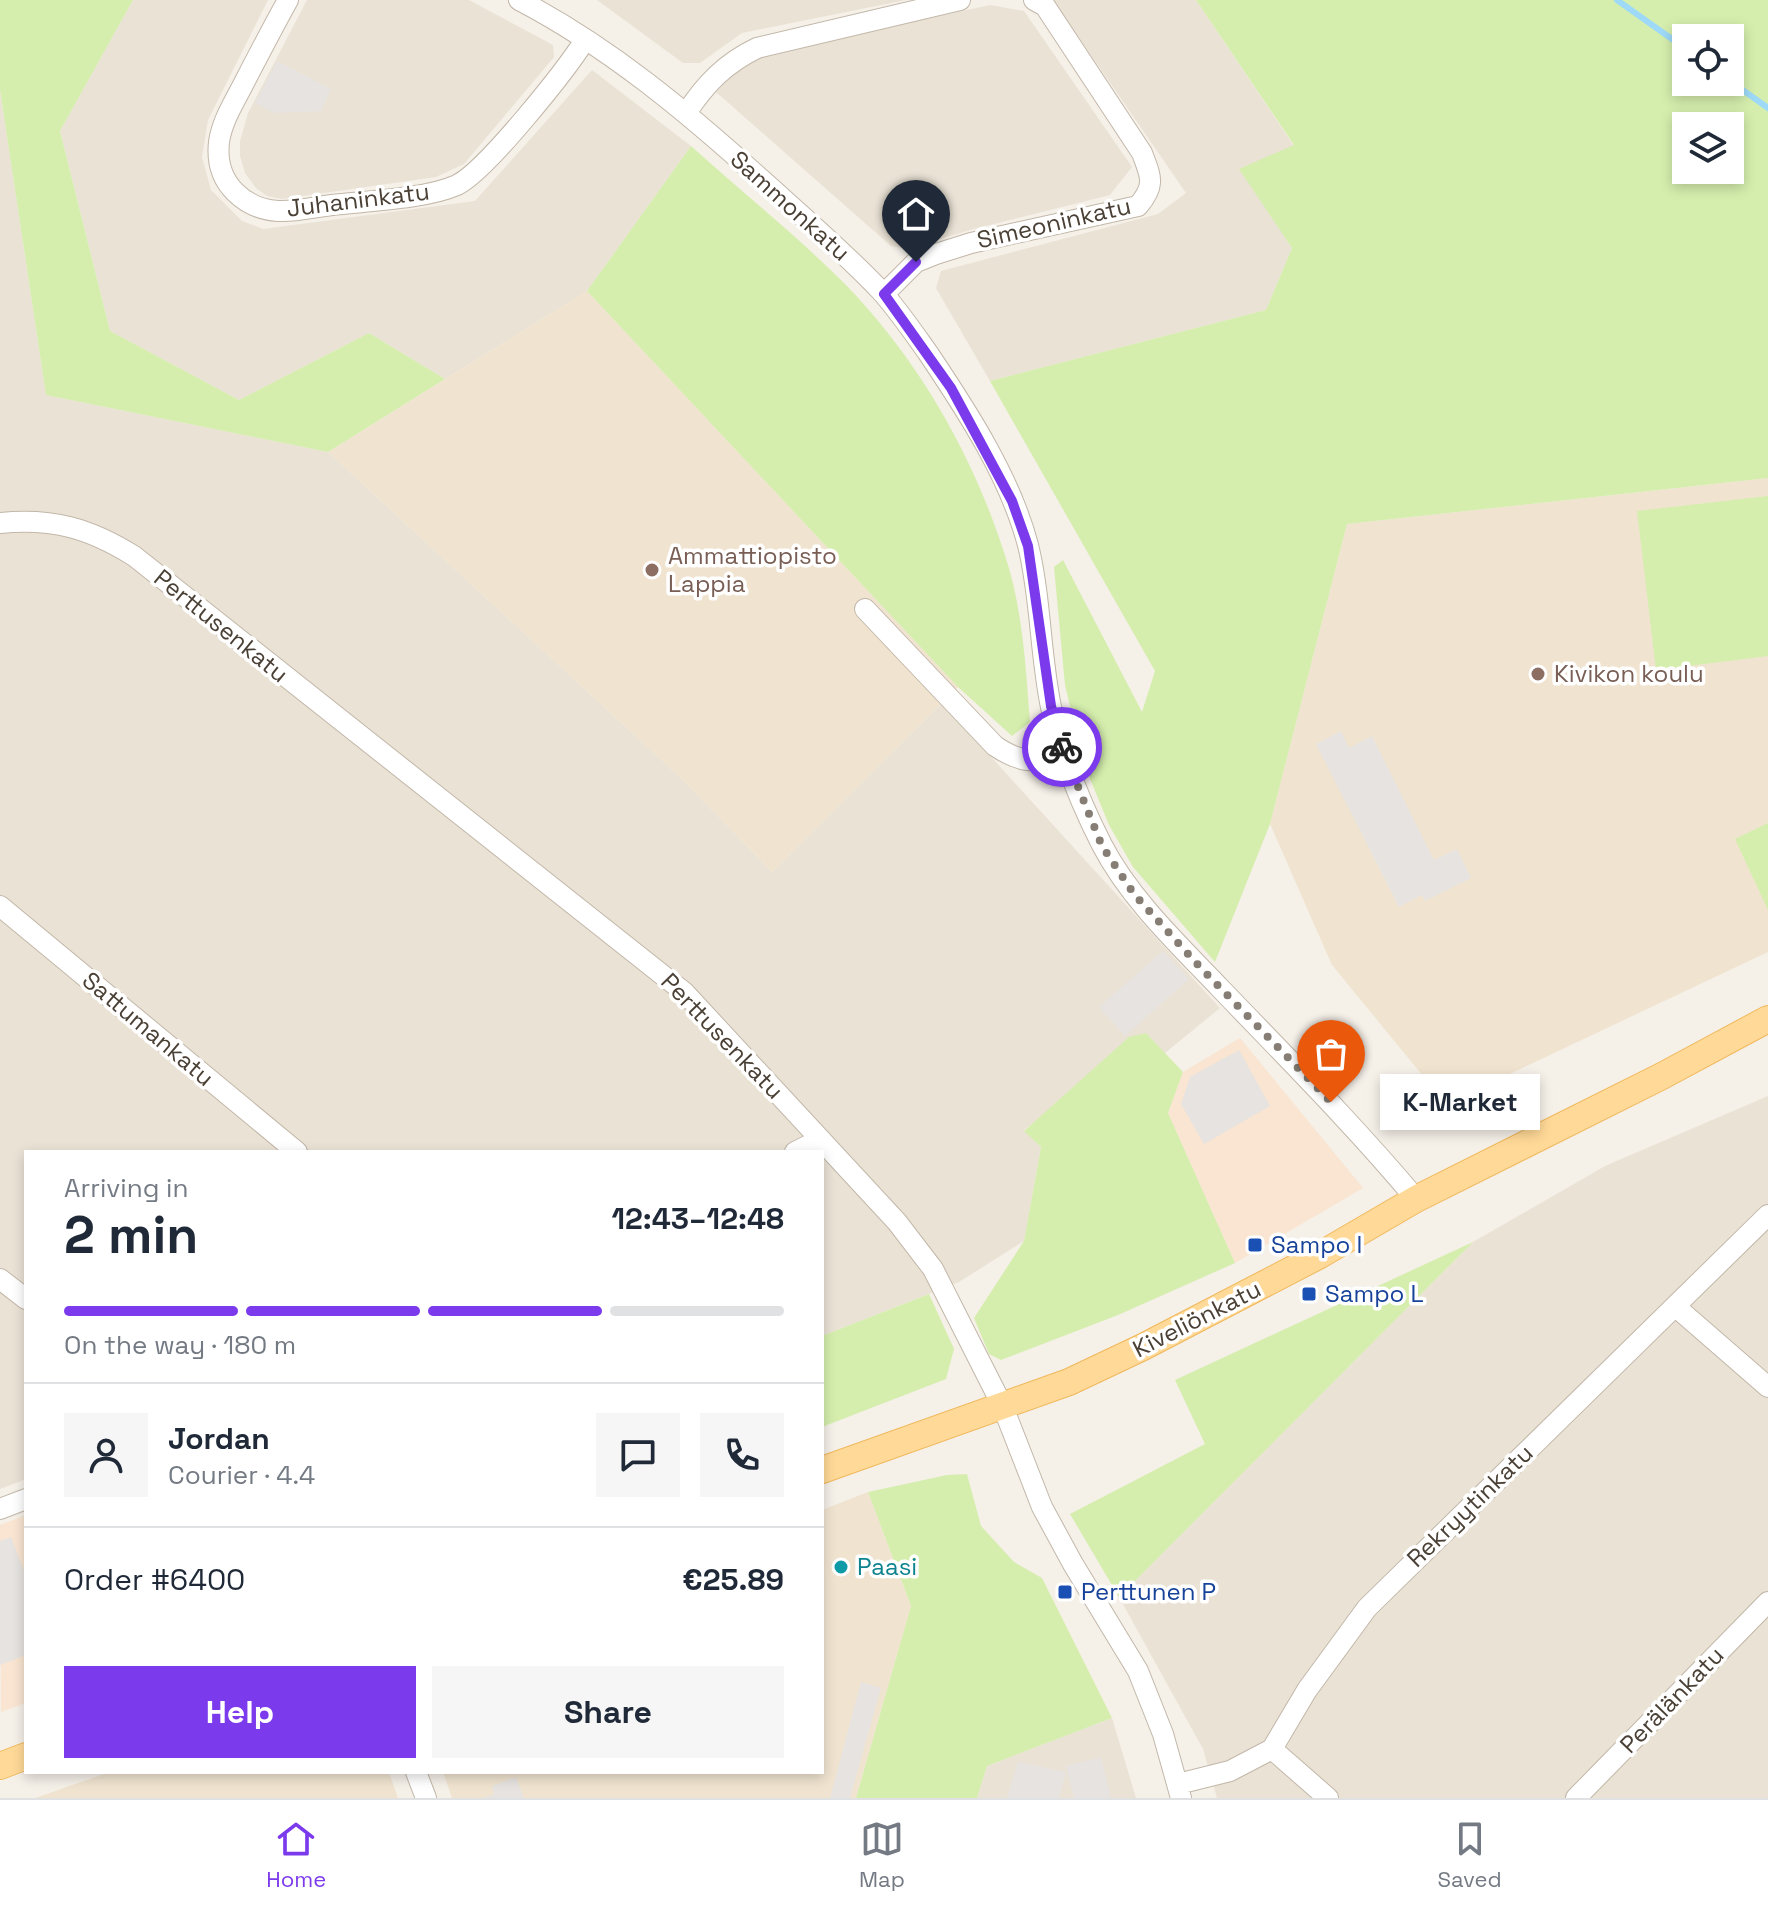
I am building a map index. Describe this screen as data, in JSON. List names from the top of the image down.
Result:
{
  "streets": {
    "main road": ["Kiveliönkatu"],
    "street": [
      "Juhaninkatu",
      "Sammonkatu",
      "Simeoninkatu",
      "Perttusenkatu",
      "Sattumankatu",
      "Rekryytinkatu",
      "Perälänkatu"
    ]
  },
  "crossings": [
    ["Juhaninkatu", "Sammonkatu"],
    ["Sammonkatu", "Simeoninkatu"],
    ["Sammonkatu", "Kiveliönkatu"],
    ["Perttusenkatu", "Kiveliönkatu"],
    ["Perttusenkatu", "Rekryytinkatu"]
  ],
  "places": {
    "other": [
      "Ammattiopisto Lappia",
      "Kivikon koulu",
      "K-Market",
      "Paasi"
    ],
    "transit": ["Sampo I", "Sampo L", "Perttunen P"]
  },
  "page": {
    "bubble": "K-Market",
    "heading": ["2 min", "Arriving in", "12:43–12:48"],
    "panel": [
      "Jordan",
      "Courier · 4.4",
      "Order #6400",
      "€25.89"
    ],
    "bar": "On the way · 180 m",
    "buttons": ["Help", "Share"],
    "tabs": ["Home", "Map", "Saved"]
  }
}
